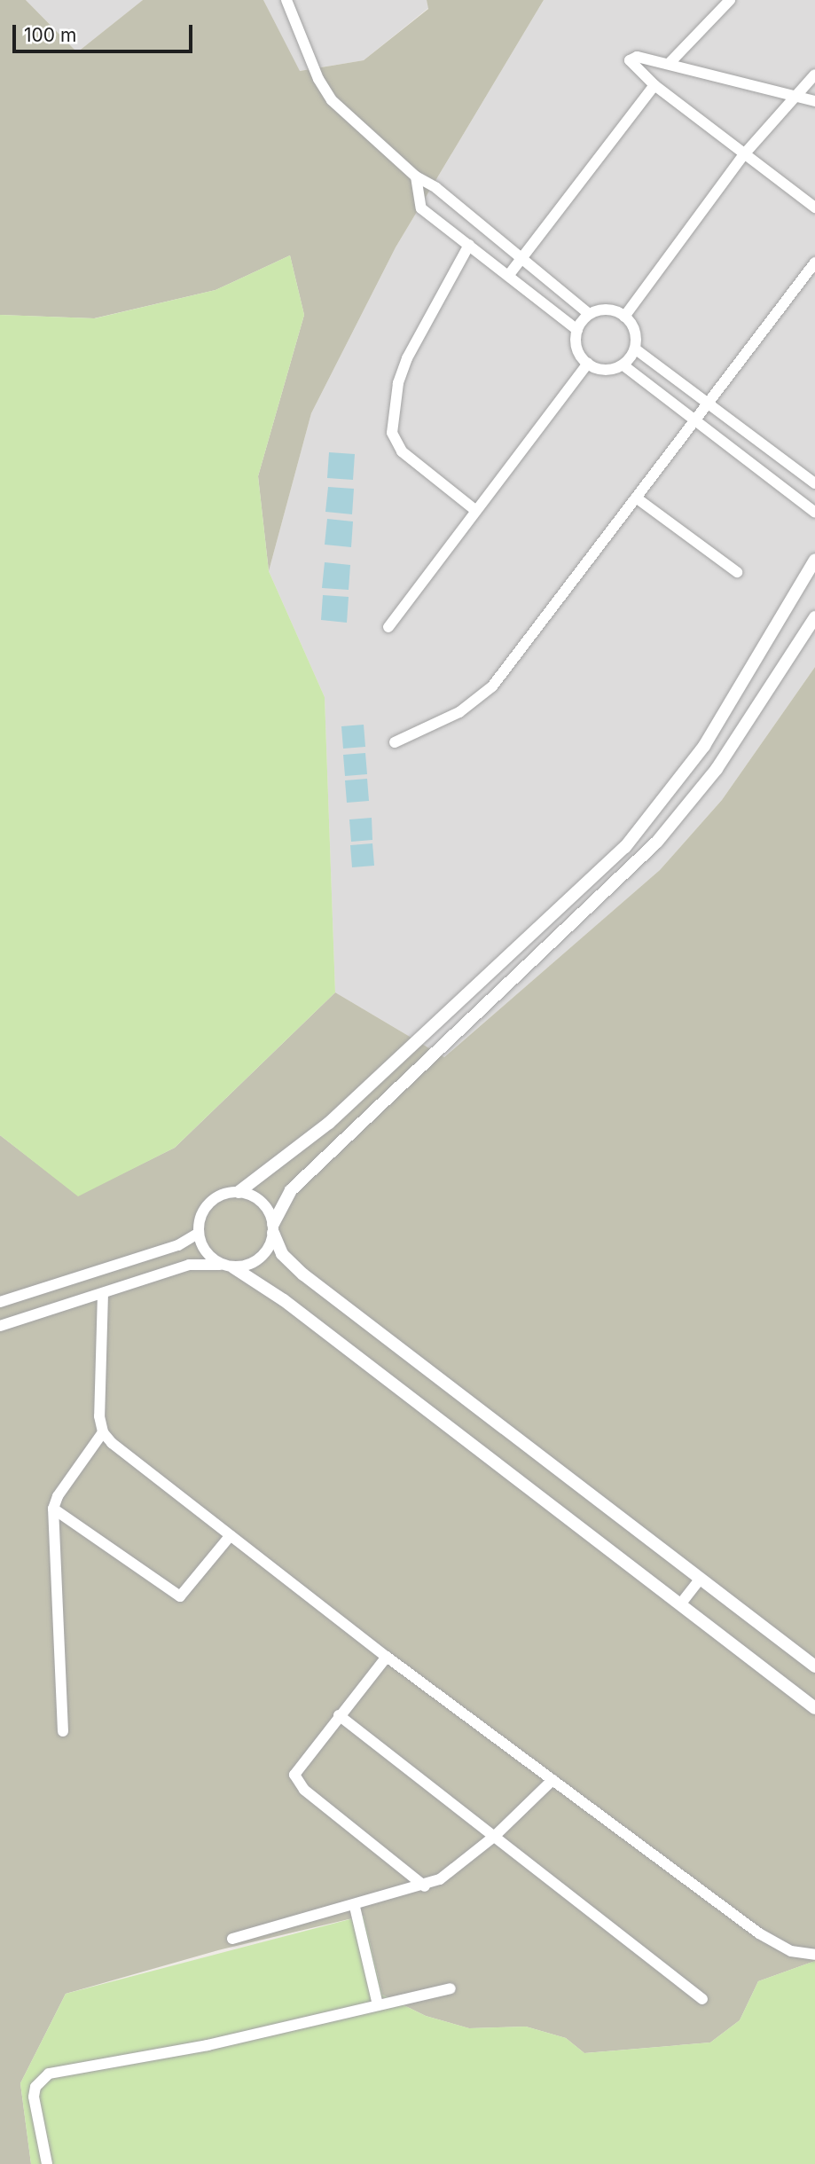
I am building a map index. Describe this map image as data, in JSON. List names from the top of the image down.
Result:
{
  "scale_bar": "100 m"
}
